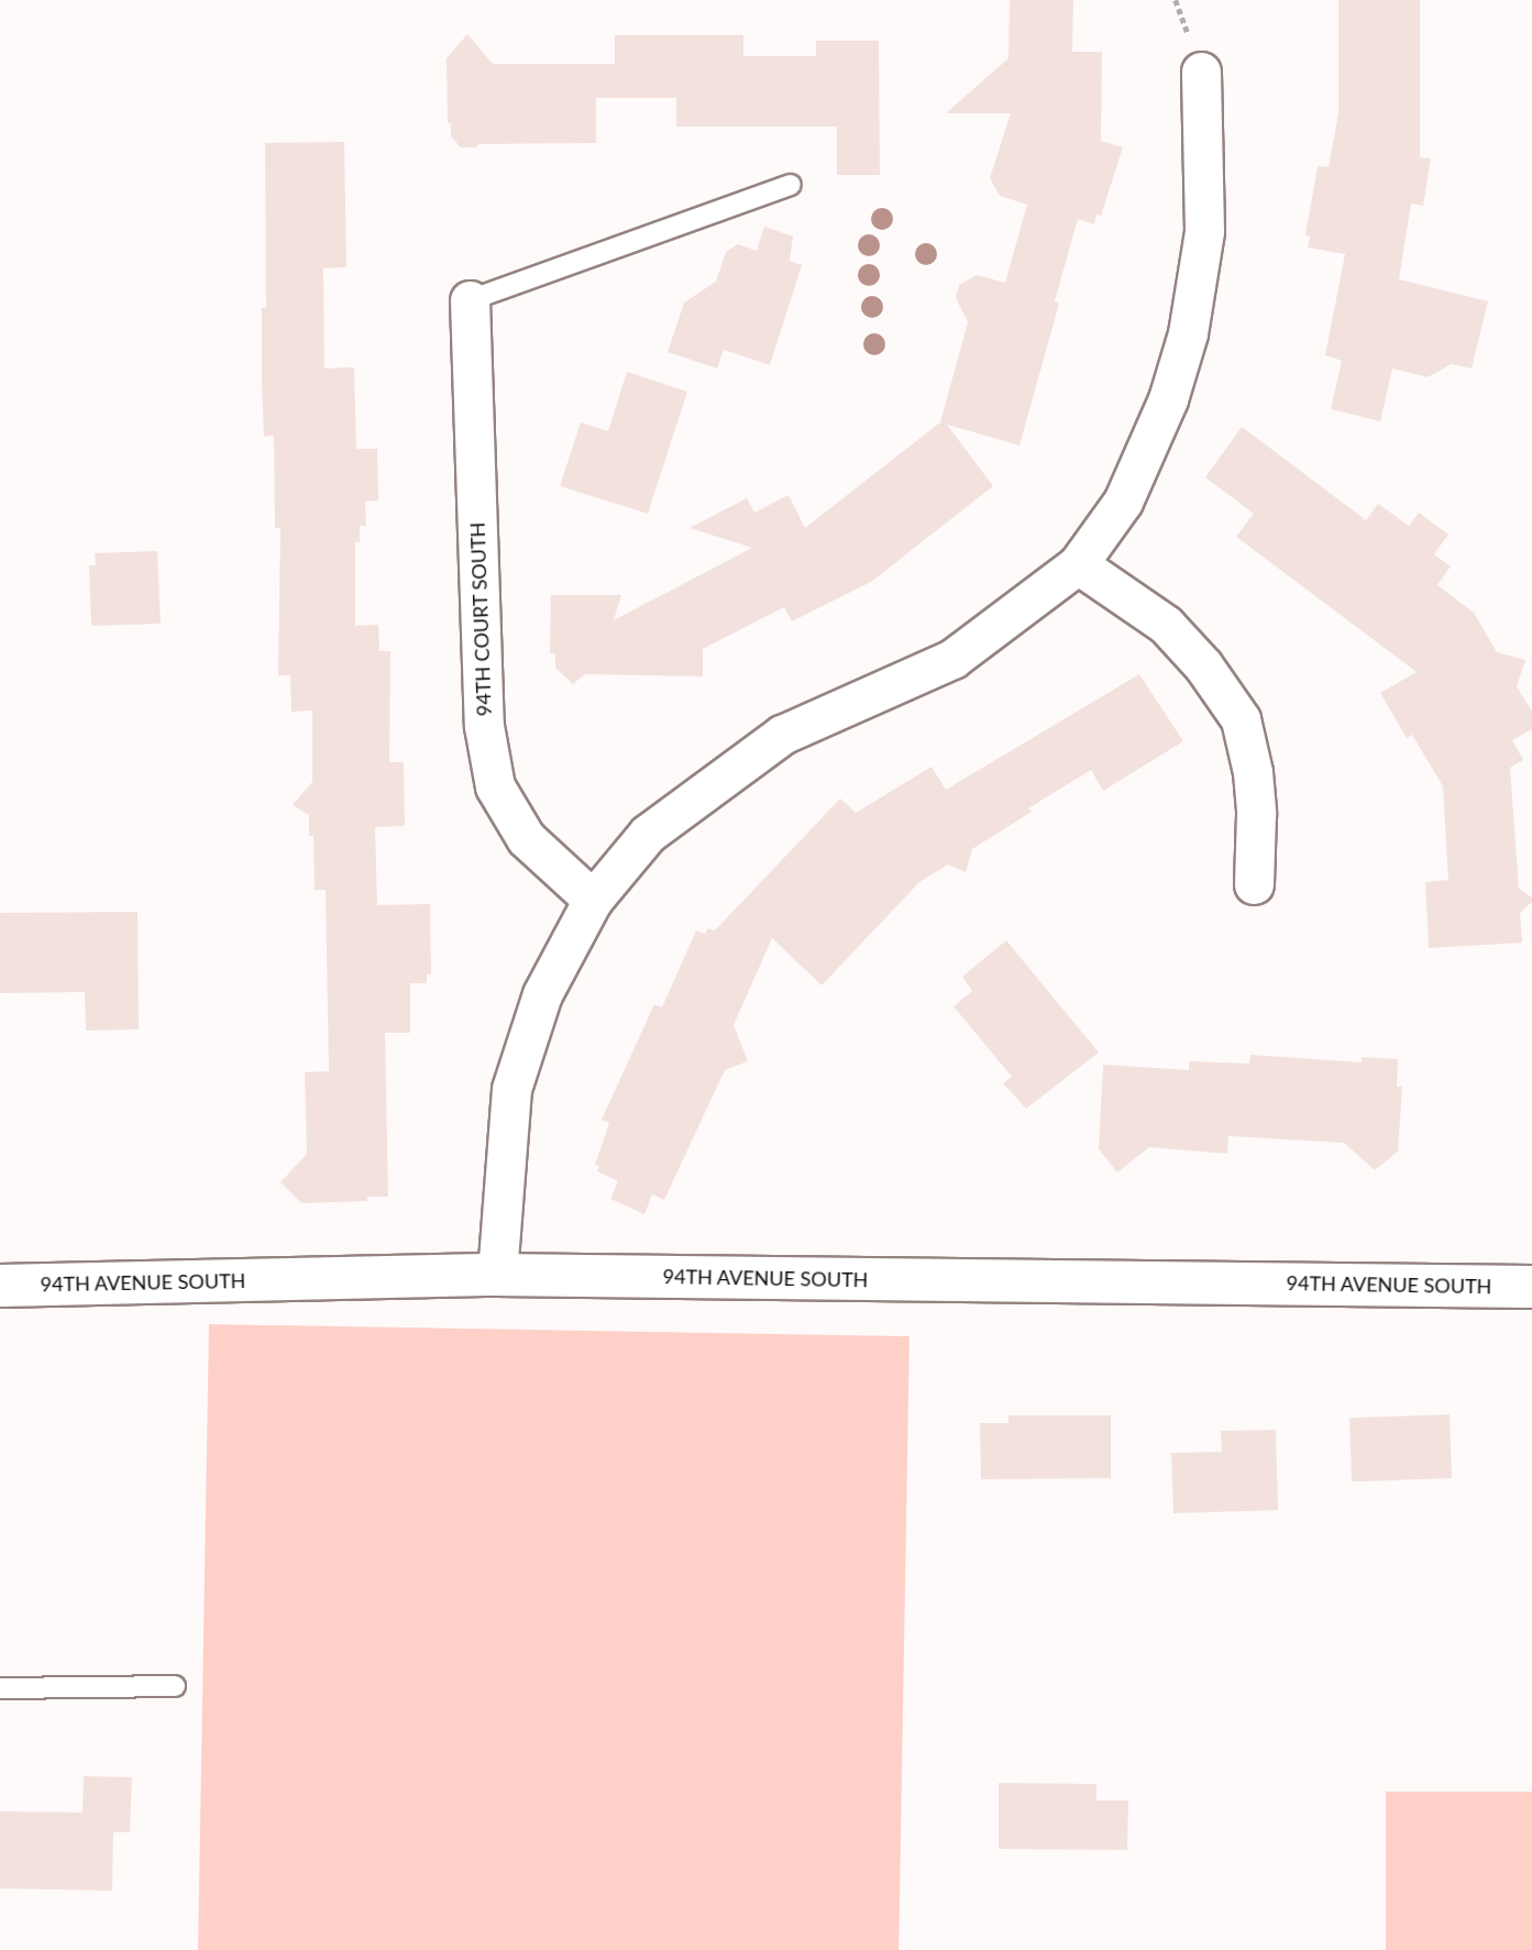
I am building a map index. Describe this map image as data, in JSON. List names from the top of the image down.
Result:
{
  "streets": {
    "street": ["94TH COURT SOUTH", "94TH AVENUE SOUTH"]
  }
}
